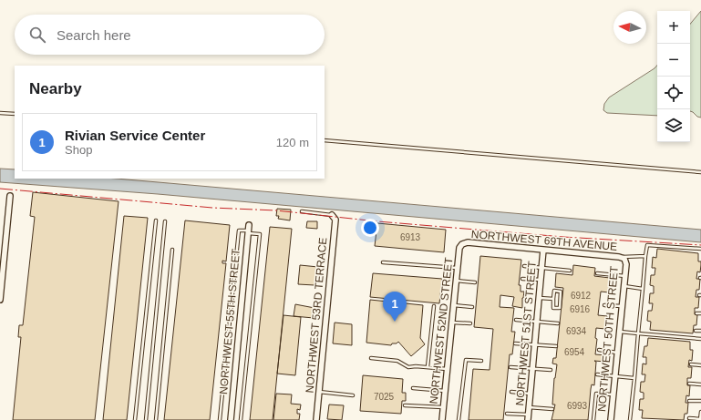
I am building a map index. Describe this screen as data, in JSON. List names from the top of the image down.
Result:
{
  "streets": {
    "street": [
      "NORTHWEST 69TH AVENUE",
      "NORTHWEST 53RD TERRACE",
      "NORTHWEST 55TH STREET",
      "NORTHWEST 52ND STREET",
      "NORTHWEST 51ST STREET",
      "NORTHWEST 50TH STREET"
    ]
  },
  "crossings": [
    ["NORTHWEST 69TH AVENUE", "NORTHWEST 52ND STREET"],
    ["NORTHWEST 69TH AVENUE", "NORTHWEST 51ST STREET"],
    ["NORTHWEST 69TH AVENUE", "NORTHWEST 50TH STREET"]
  ],
  "house_numbers": [
    "6913",
    "6912",
    "6916",
    "6934",
    "6954",
    "7025",
    "6993"
  ],
  "north": "left",
  "page": {
    "map_buttons": ["+", "−"],
    "search": "Search here",
    "heading": "Nearby",
    "list": [
      {
        "mark": "1",
        "name": "Rivian Service Center",
        "note": "Shop",
        "value": "120 m"
      }
    ],
    "pins": "1"
  }
}
